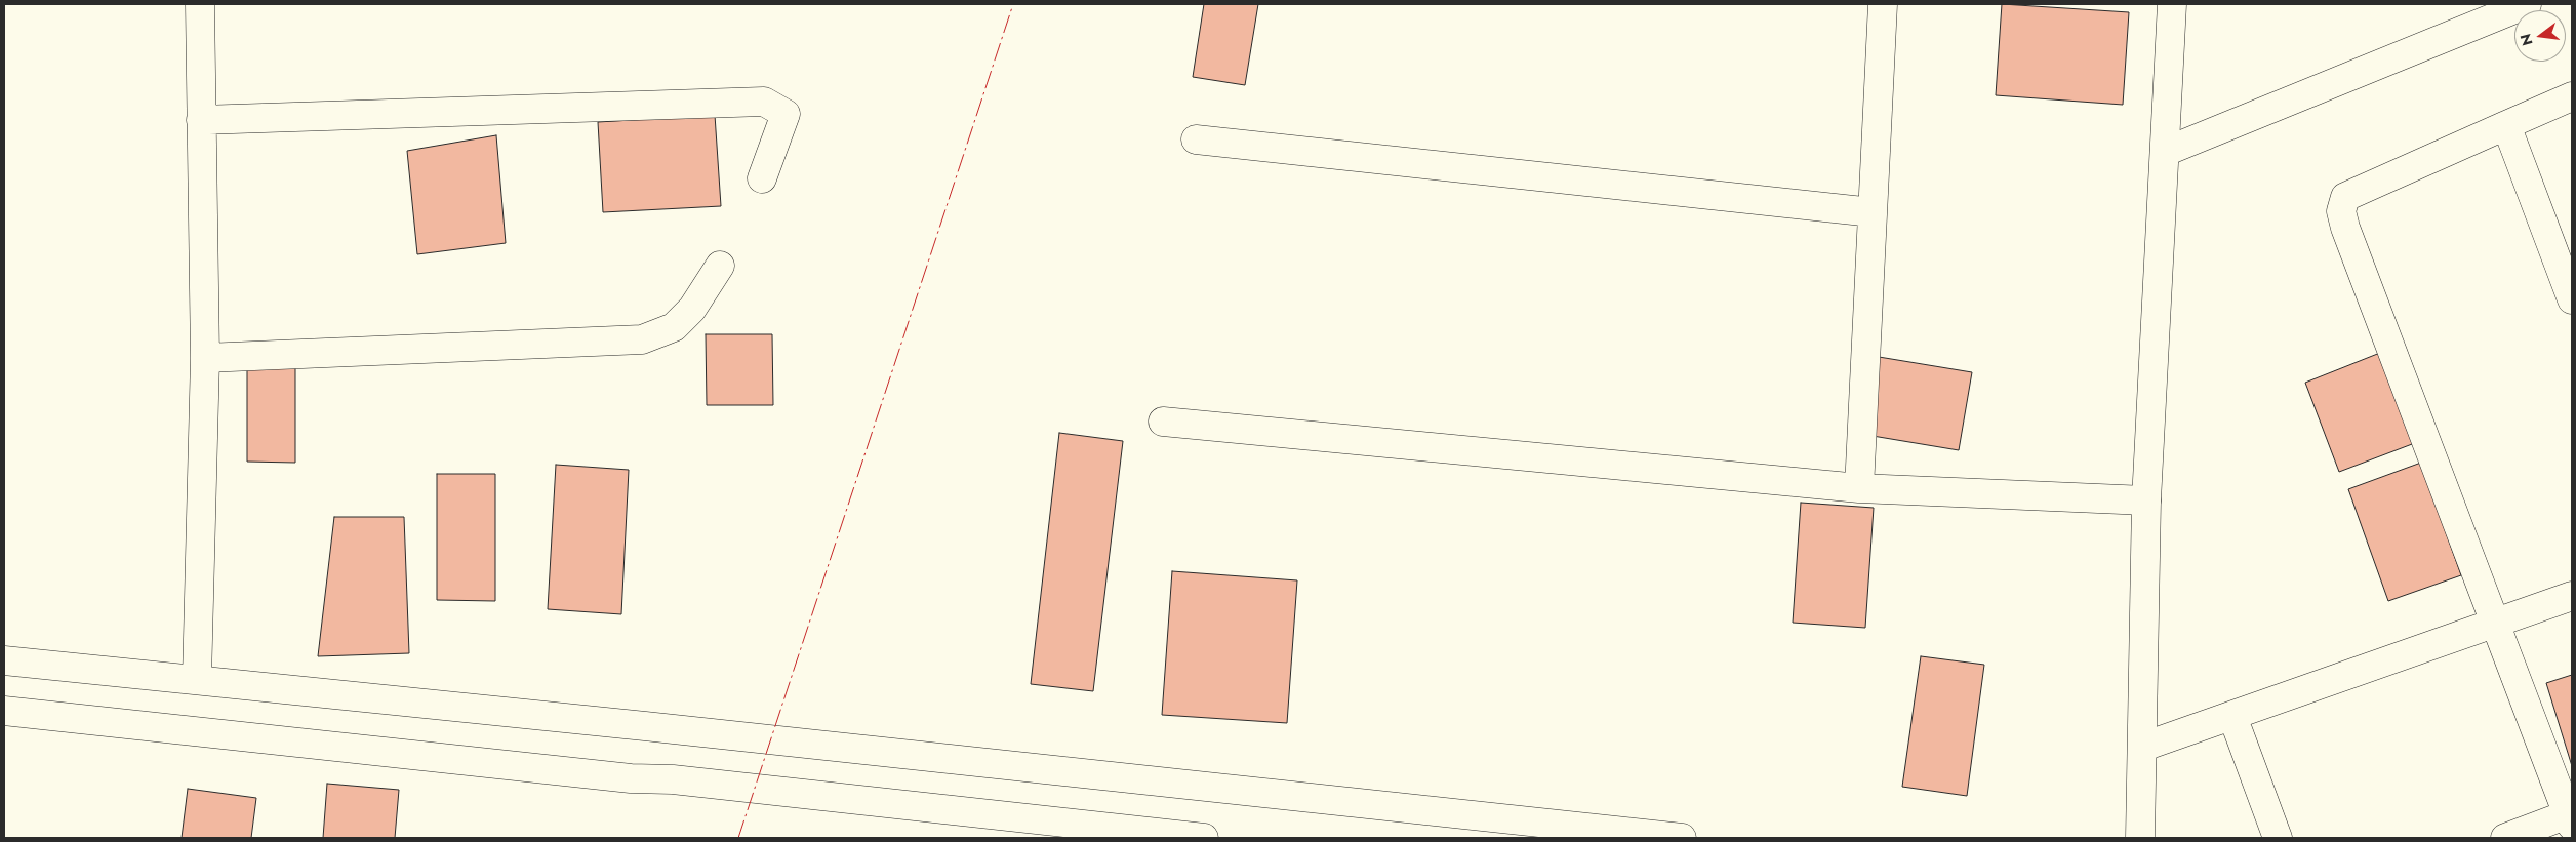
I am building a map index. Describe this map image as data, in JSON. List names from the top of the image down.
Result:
{
  "north": "left"
}
